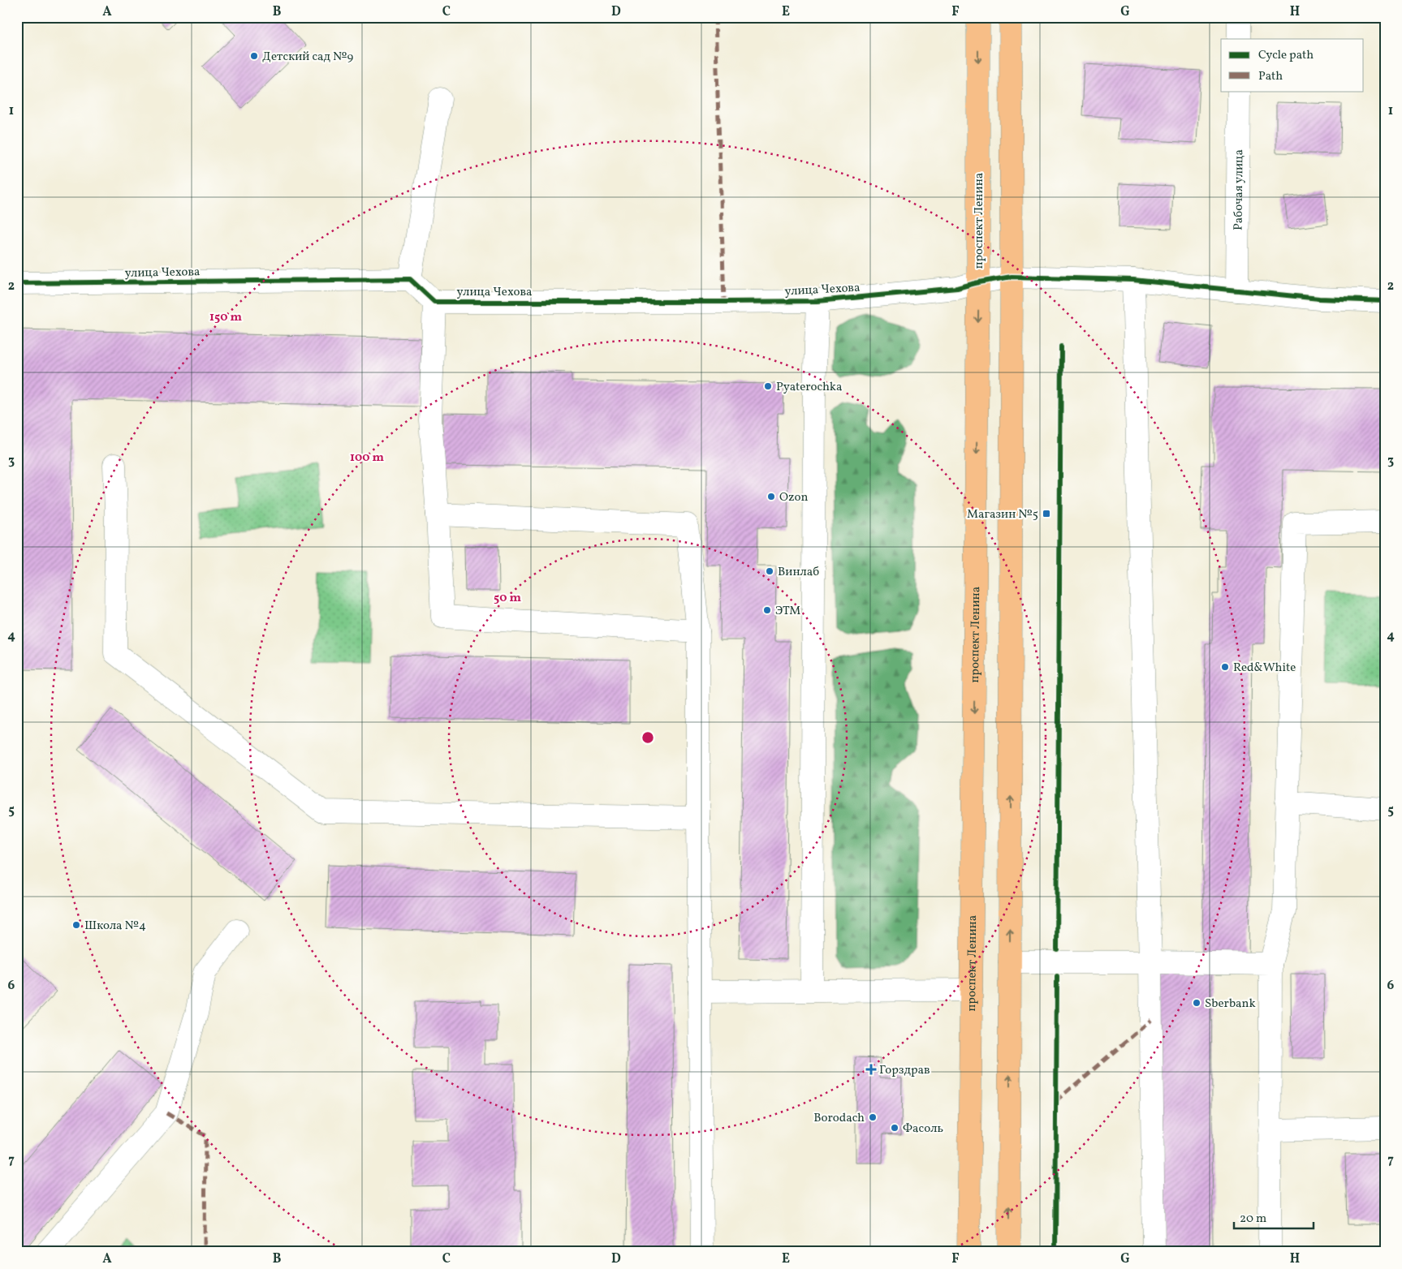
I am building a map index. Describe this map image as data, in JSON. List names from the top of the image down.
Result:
{
  "streets": {
    "main road": ["проспект Ленина"],
    "street": ["Рабочая улица", "улица Чехова"]
  },
  "crossings": [
    ["Рабочая улица", "улица Чехова"],
    ["проспект Ленина", "улица Чехова"]
  ],
  "places": {
    "other": [
      "Детский сад №9",
      "Pyaterochka",
      "Ozon",
      "Винлаб",
      "ЭТМ",
      "Red&White",
      "Школа №4",
      "Sberbank",
      "Borodach",
      "Фасоль"
    ],
    "transit": ["Магазин №5"],
    "health": ["Горздрав"]
  },
  "legend": ["Cycle path", "Path"],
  "scale_bar": "20 m",
  "grid": {
    "columns": [
      "A",
      "B",
      "C",
      "D",
      "E",
      "F",
      "G",
      "H"
    ],
    "rows": [
      "1",
      "2",
      "3",
      "4",
      "5",
      "6",
      "7"
    ]
  },
  "rings": ["150 m", "100 m", "50 m"]
}
